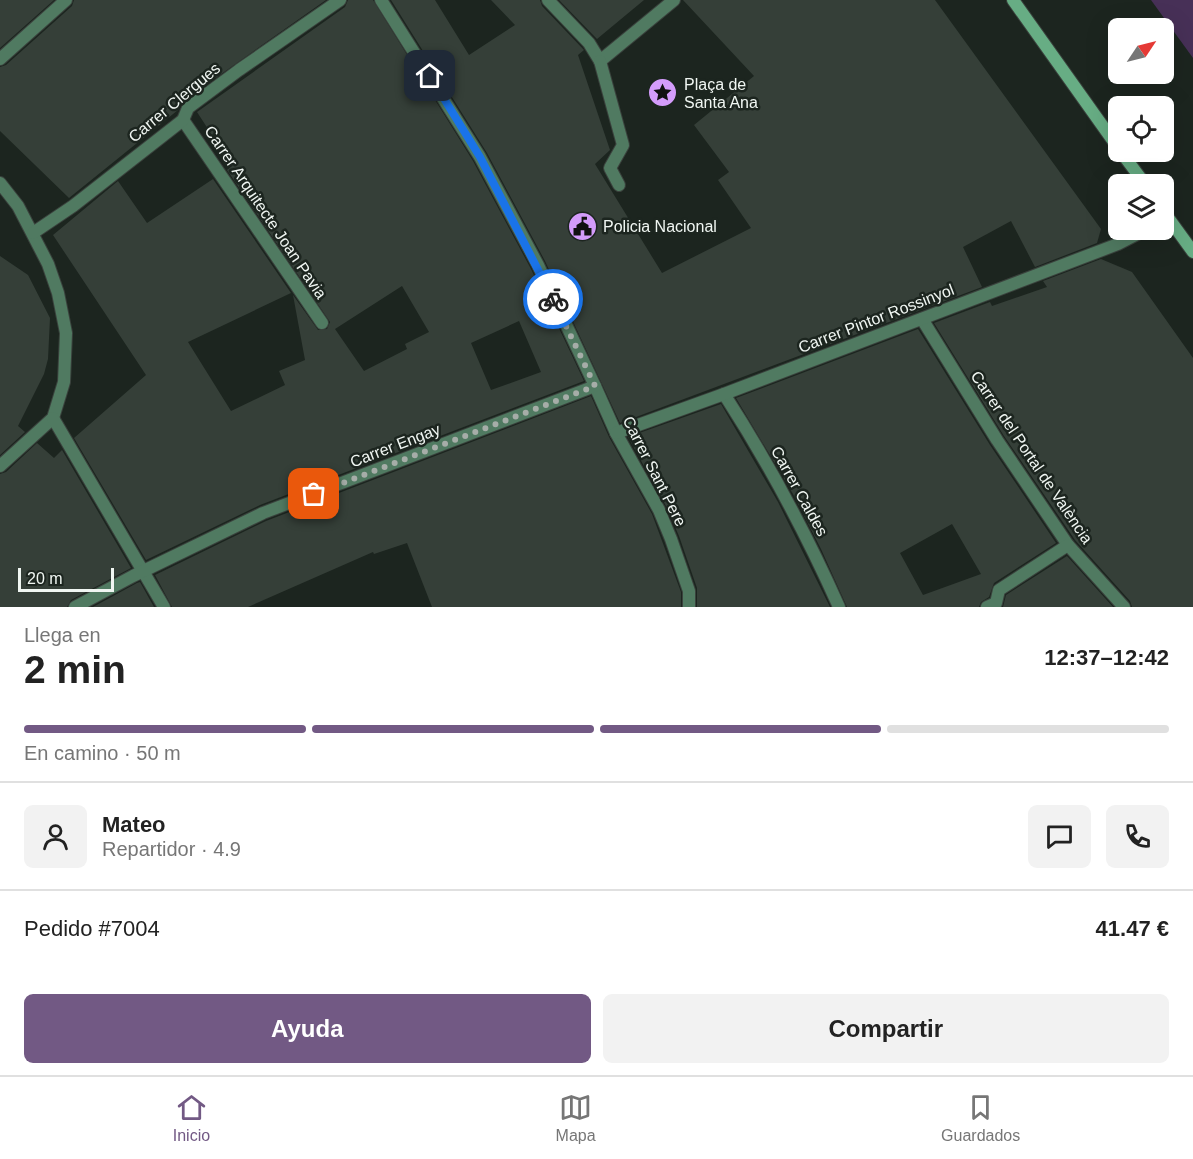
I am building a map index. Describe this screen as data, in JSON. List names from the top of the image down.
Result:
{
  "streets": {
    "street": [
      "Carrer Clergues",
      "Carrer Arquitecte Joan Pavia",
      "Carrer Pintor Rossinyol",
      "Carrer Engay",
      "Carrer del Portal de València",
      "Carrer Sant Pere",
      "Carrer Caldes"
    ]
  },
  "crossings": [
    ["Carrer Clergues", "Carrer Arquitecte Joan Pavia"],
    ["Carrer Pintor Rossinyol", "Carrer del Portal de València"],
    ["Carrer Pintor Rossinyol", "Carrer Sant Pere"],
    ["Carrer Pintor Rossinyol", "Carrer Caldes"],
    ["Carrer Engay", "Carrer Sant Pere"]
  ],
  "places": {
    "place": ["Plaça de Santa Ana"],
    "public building": ["Policia Nacional"]
  },
  "scale_bar": "20 m",
  "north": "top right",
  "page": {
    "scale": "20 m",
    "heading": ["2 min", "Llega en", "12:37–12:42"],
    "panel": [
      "Mateo",
      "Repartidor · 4.9",
      "Pedido #7004",
      "41.47 €"
    ],
    "bar": "En camino · 50 m",
    "buttons": ["Ayuda", "Compartir"],
    "tabs": ["Inicio", "Mapa", "Guardados"]
  }
}
